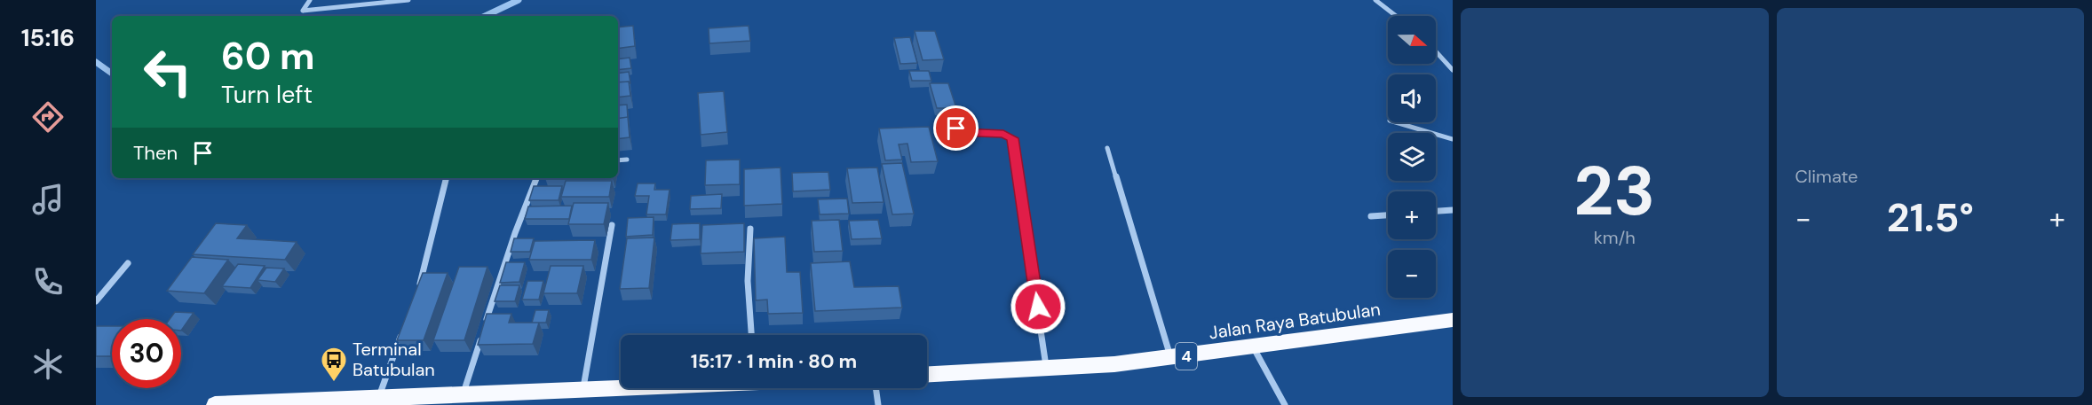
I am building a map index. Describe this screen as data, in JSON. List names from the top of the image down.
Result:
{
  "streets": {
    "highway": ["Jalan Raya Batubulan", "4"]
  },
  "places": {
    "bus stop": ["Terminal Batubulan"]
  },
  "north": "right",
  "page": {
    "tabs": "15:16",
    "tile": [
      ["23", "km/h"],
      "Climate"
    ],
    "map_buttons": ["+", "−"],
    "turn": ["60 m", "Turn left"],
    "then": "Then",
    "heat": ["−", "21.5°", "+"],
    "limit": "30",
    "trip": "15:17 · 1 min · 80 m"
  }
}
